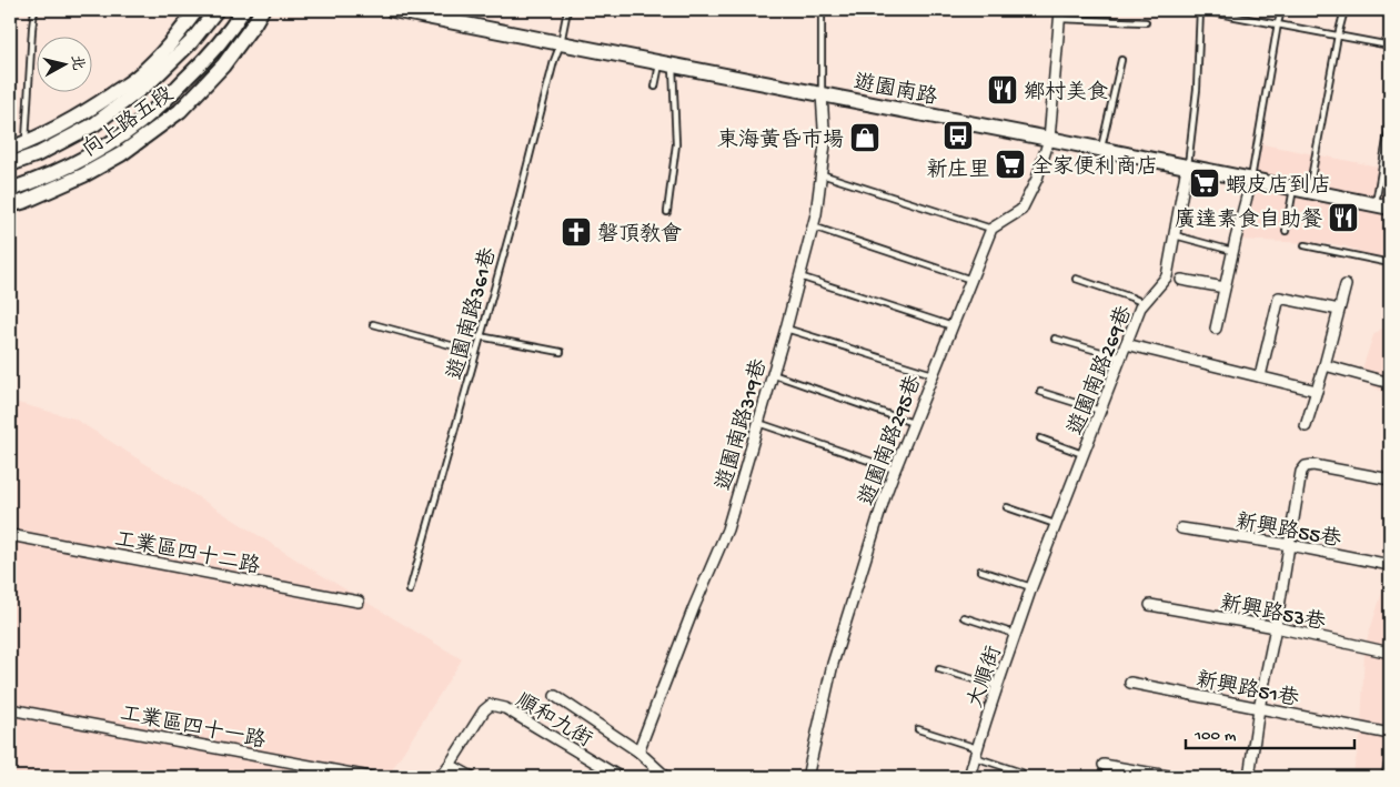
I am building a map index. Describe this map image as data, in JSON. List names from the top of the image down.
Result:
{
  "streets": {
    "main road": ["遊園南路", "向上路五段"],
    "street": [
      "遊園南路269巷",
      "遊園南路319巷",
      "遊園南路295巷",
      "新興路55巷",
      "工業區四十二路",
      "新興路53巷",
      "大順街",
      "新興路51巷",
      "順和九街",
      "工業區四十一路"
    ],
    "lane": ["遊園南路361巷"]
  },
  "crossings": [
    ["遊園南路", "遊園南路361巷"],
    ["遊園南路", "遊園南路269巷"],
    ["遊園南路", "遊園南路319巷"],
    ["遊園南路269巷", "大順街"]
  ],
  "places": {
    "restaurant": ["鄉村美食", "廣達素食自助餐"],
    "bus stop": ["新庄里"],
    "shop": ["東海黃昏市場"],
    "supermarket": ["全家便利商店", "蝦皮店到店"],
    "church": ["磐頂教會"]
  },
  "scale_bar": "100 m",
  "north": "right"
}
